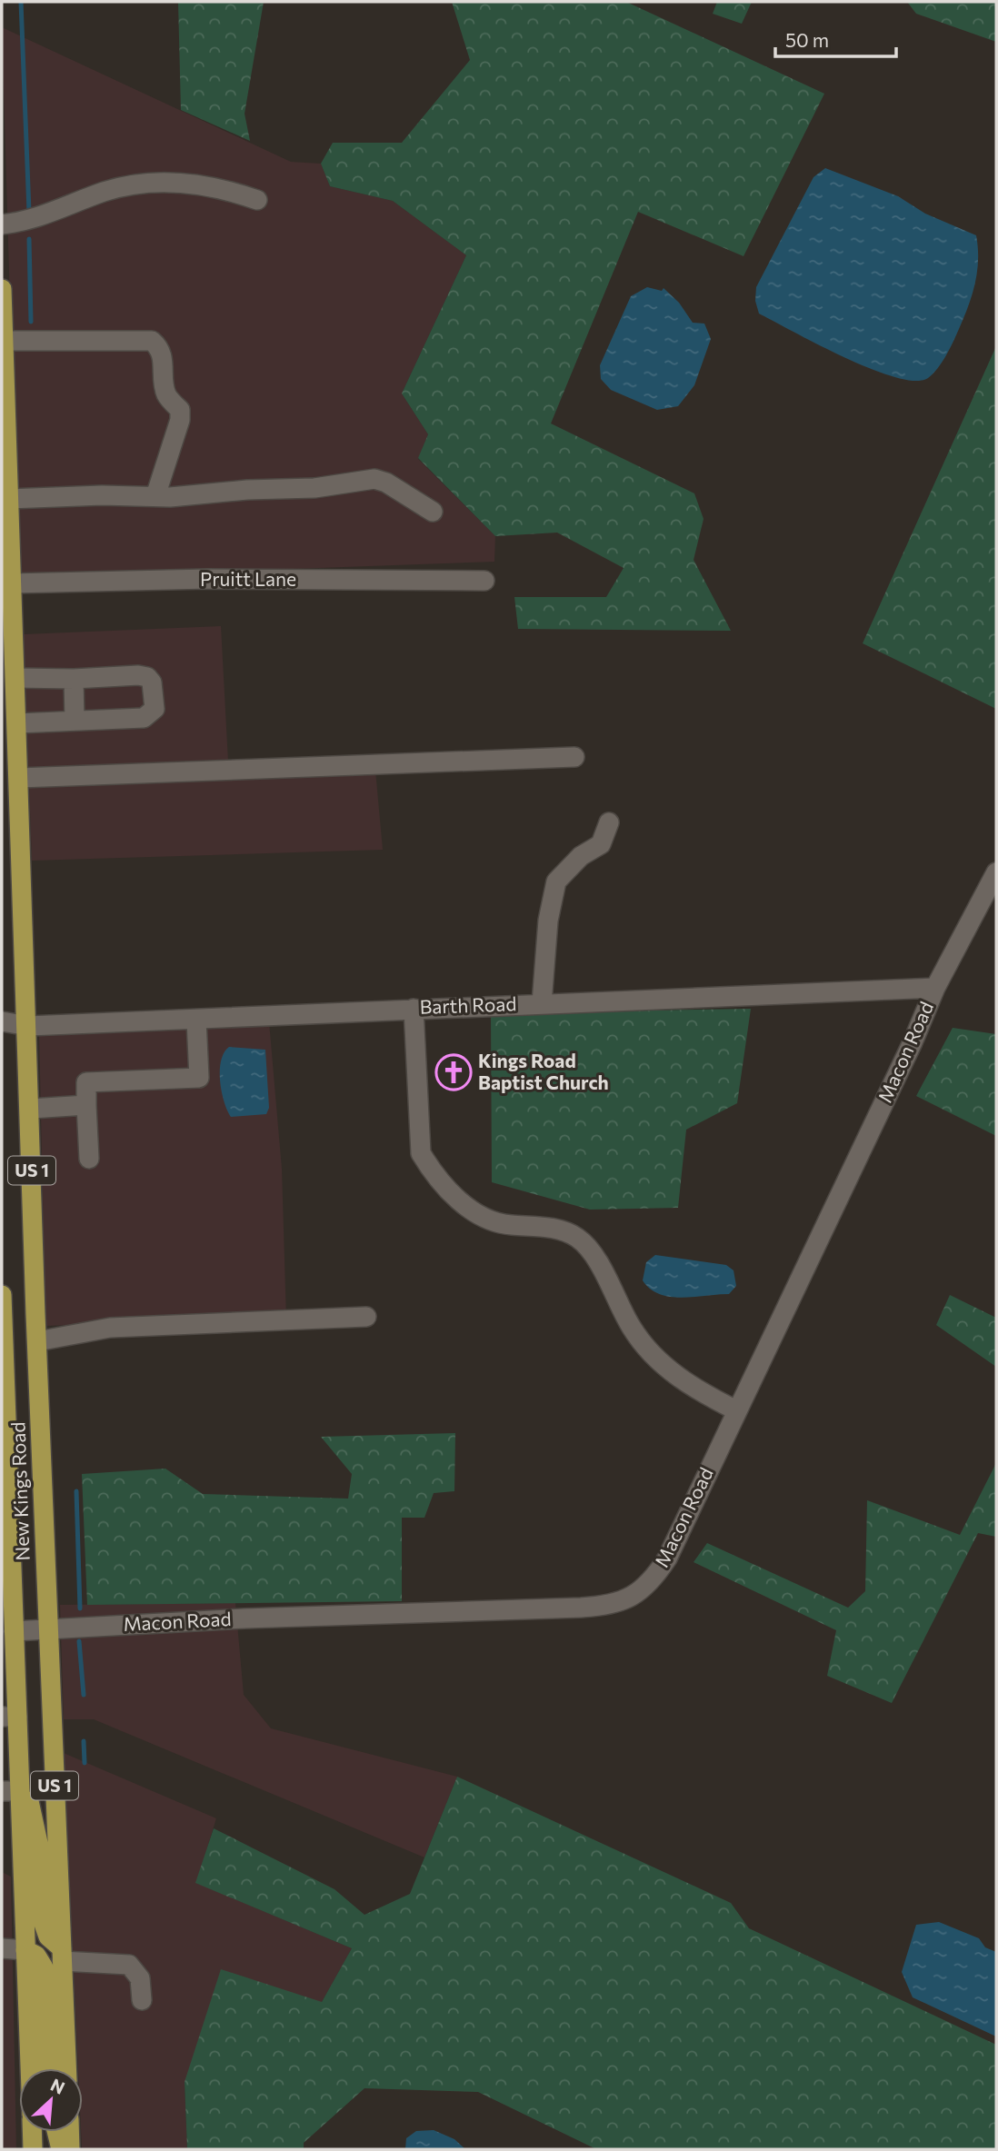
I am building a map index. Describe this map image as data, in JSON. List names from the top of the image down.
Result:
{
  "streets": {
    "highway": ["US 1", "New Kings Road"],
    "street": ["Pruitt Lane", "Barth Road", "Macon Road"]
  },
  "crossings": [
    ["Pruitt Lane", "New Kings Road"],
    ["Barth Road", "Macon Road"],
    ["Barth Road", "New Kings Road"],
    ["Macon Road", "New Kings Road"]
  ],
  "places": {
    "church": ["Kings Road Baptist Church"]
  },
  "scale_bar": "50 m",
  "north": "top right"
}
